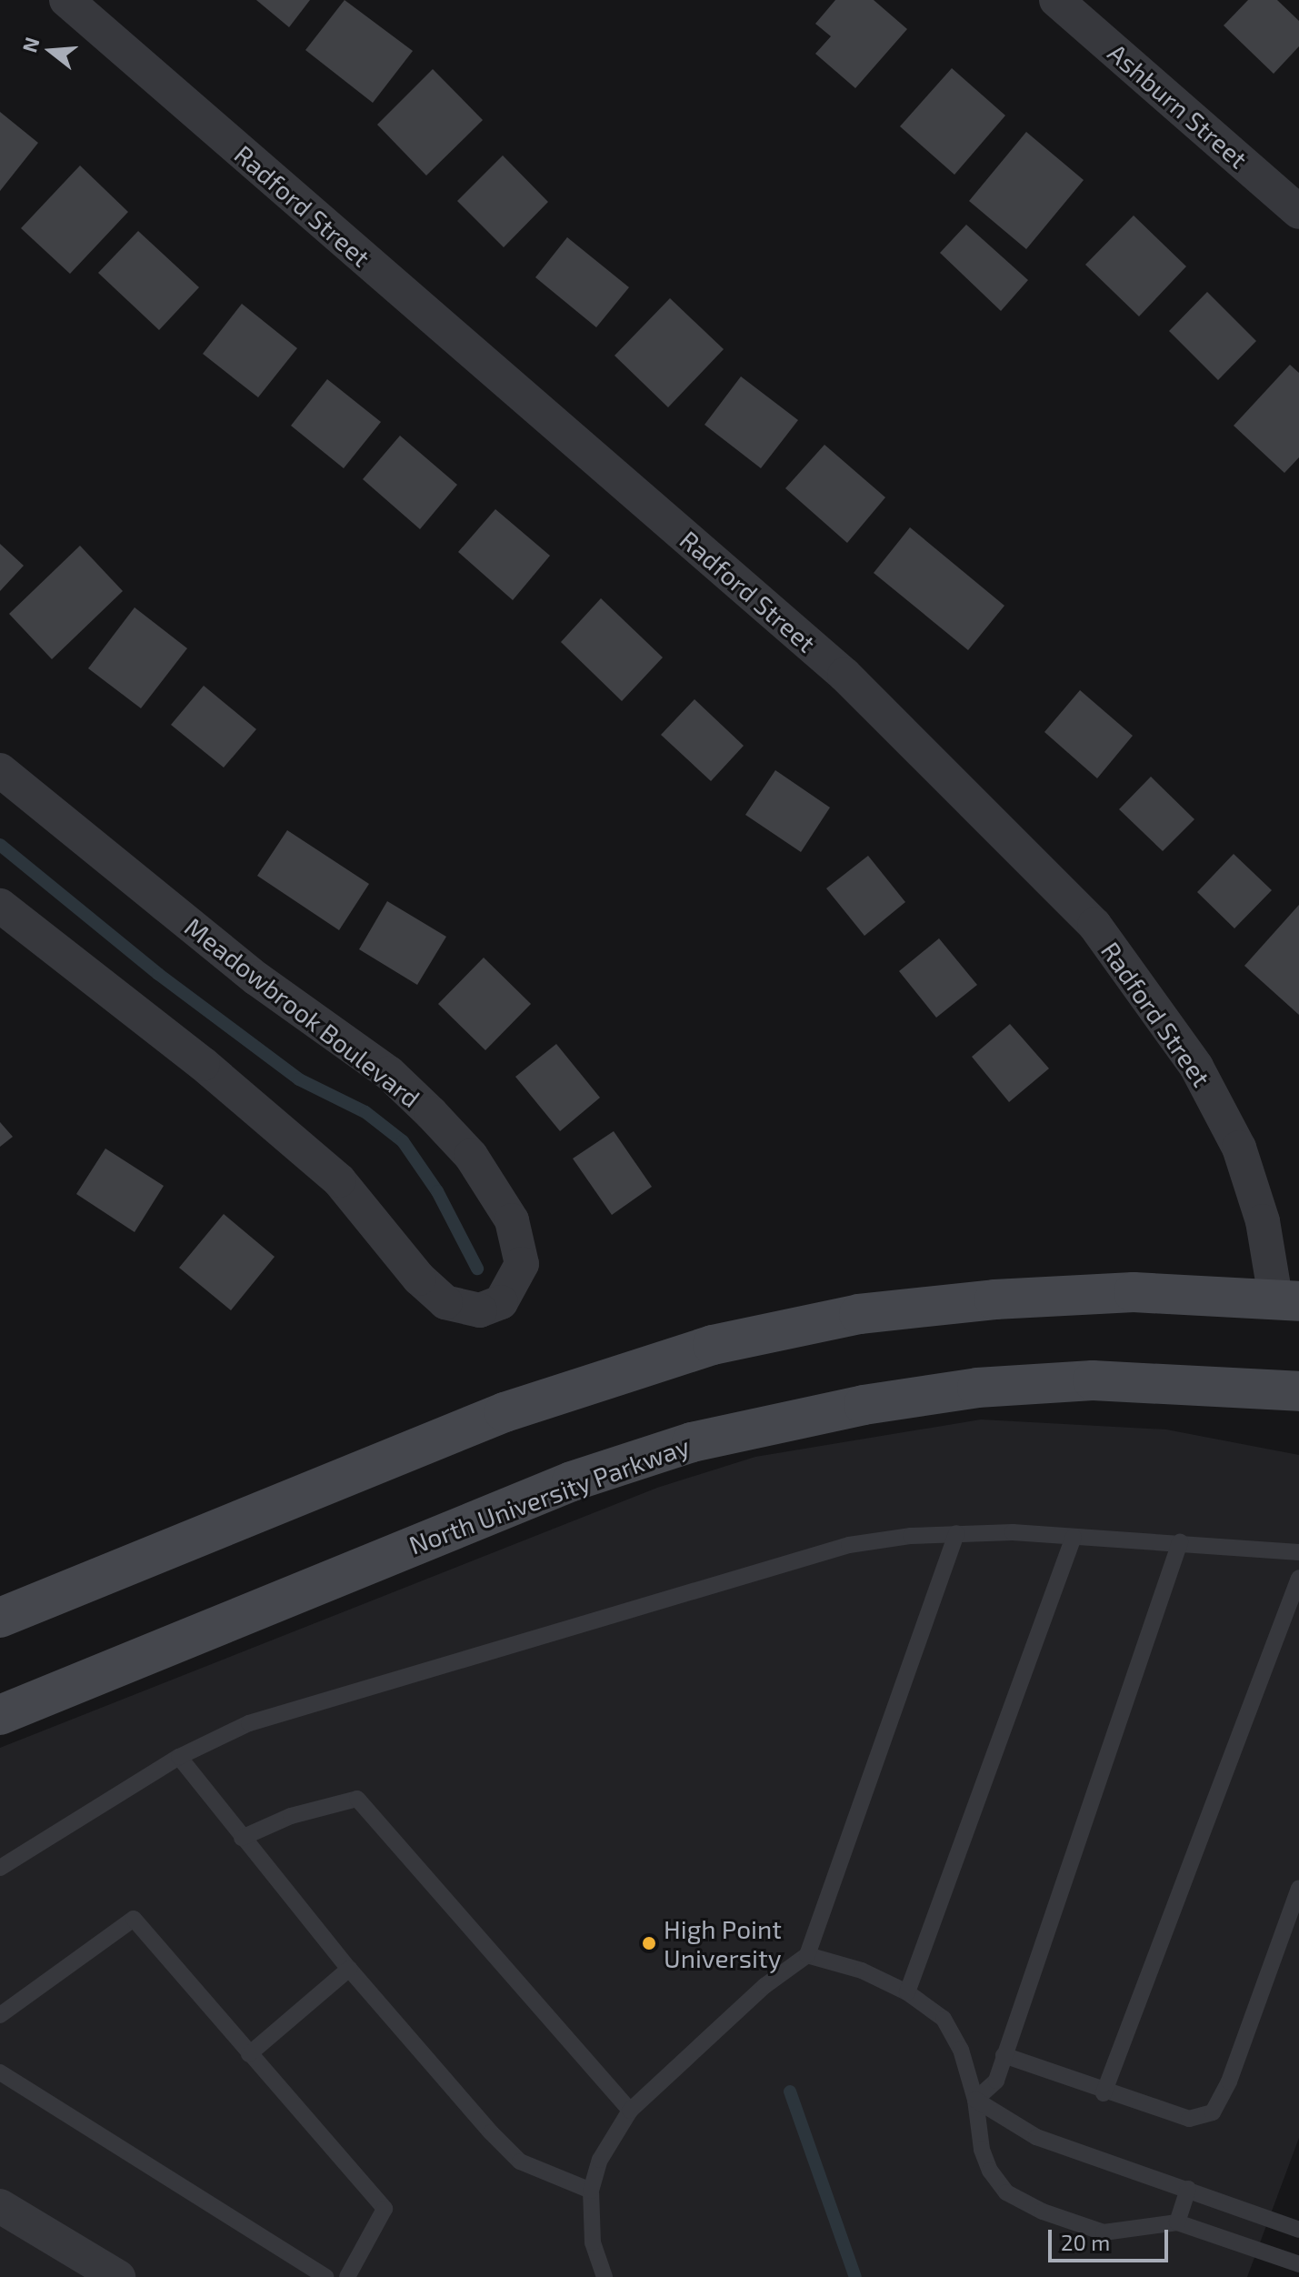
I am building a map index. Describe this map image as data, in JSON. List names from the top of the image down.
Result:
{
  "streets": {
    "main road": ["North University Parkway"],
    "street": ["Ashburn Street", "Radford Street", "Meadowbrook Boulevard"]
  },
  "places": ["High Point University"],
  "scale_bar": "20 m",
  "north": "left"
}
